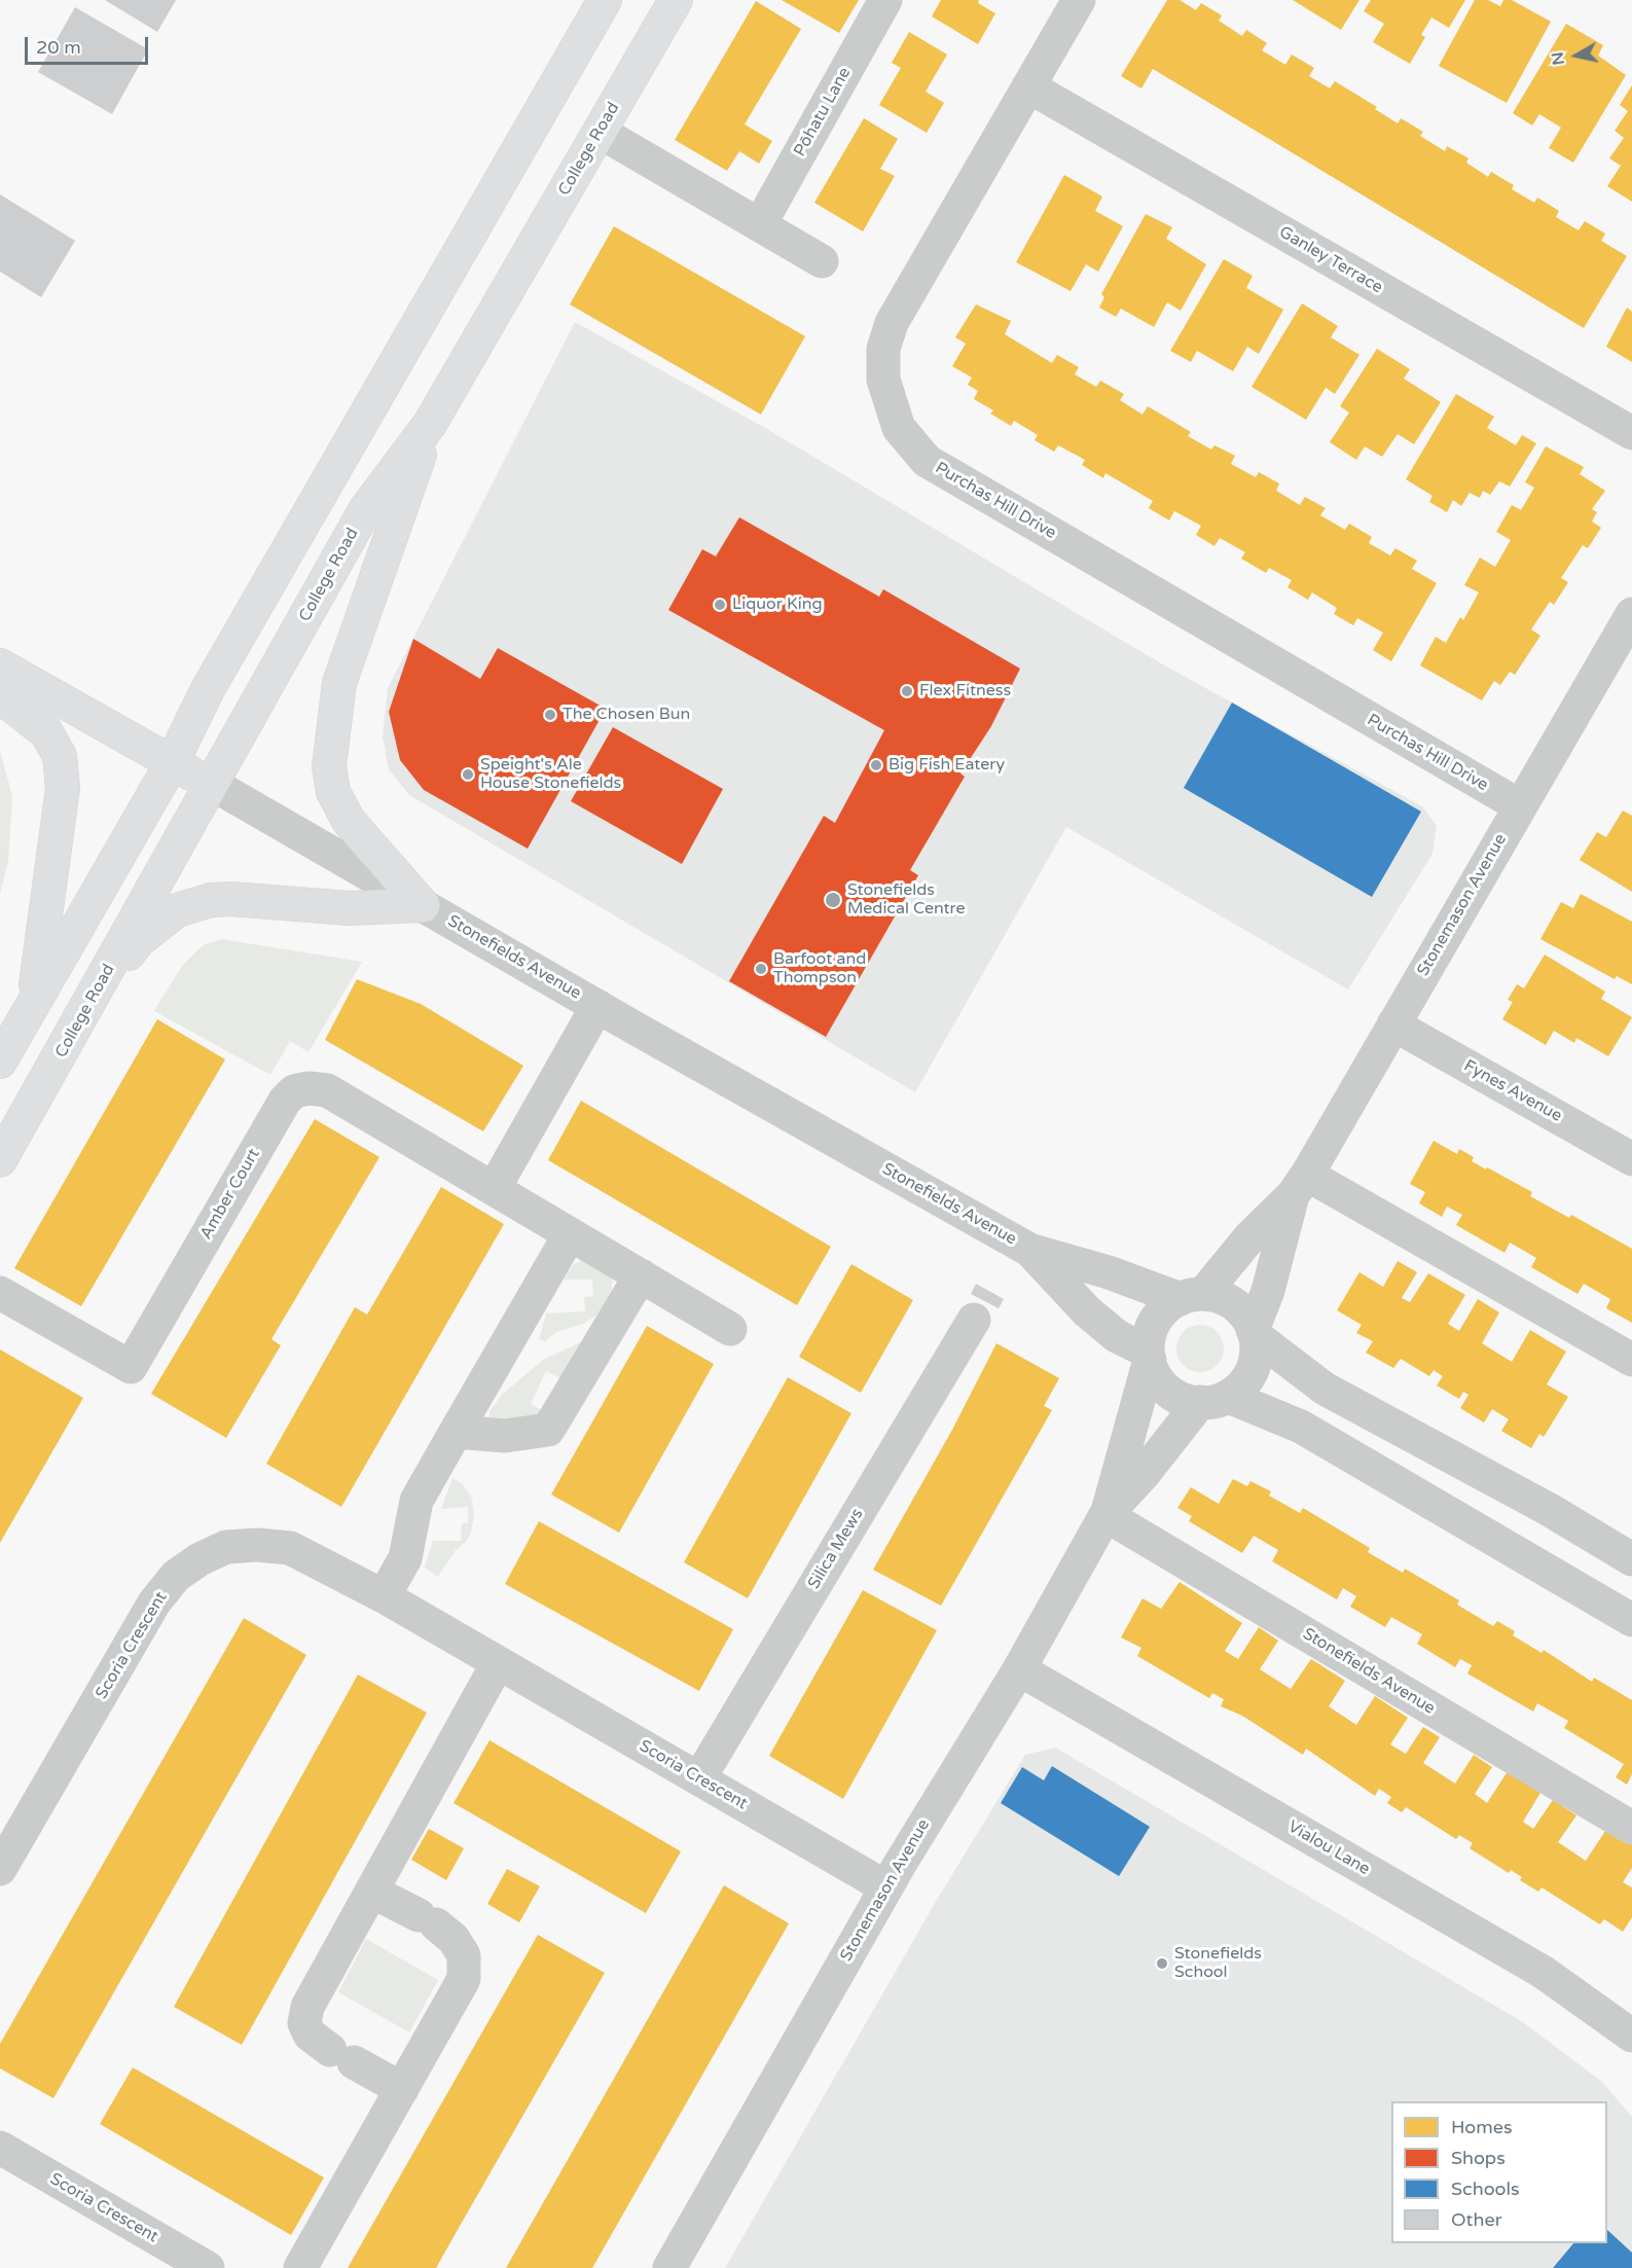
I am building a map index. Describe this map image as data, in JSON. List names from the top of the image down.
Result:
{
  "streets": {
    "main road": ["College Road", "Stonefields Avenue"],
    "street": [
      "Pōhatu Lane",
      "Ganley Terrace",
      "Purchas Hill Drive",
      "Stonemason Avenue",
      "Fynes Avenue",
      "Amber Court",
      "Silica Mews",
      "Scoria Crescent",
      "Vialou Lane"
    ]
  },
  "crossings": [
    ["College Road", "Stonefields Avenue"],
    ["Ganley Terrace", "Purchas Hill Drive"],
    ["Purchas Hill Drive", "Stonemason Avenue"],
    ["Stonemason Avenue", "Stonefields Avenue"],
    ["Stonemason Avenue", "Fynes Avenue"],
    ["Stonemason Avenue", "Scoria Crescent"],
    ["Stonemason Avenue", "Vialou Lane"],
    ["Silica Mews", "Scoria Crescent"]
  ],
  "places": [
    "Liquor King",
    "Flex Fitness",
    "The Chosen Bun",
    "Big Fish Eatery",
    "Speight's Ale House Stonefields",
    "Stonefields Medical Centre",
    "Barfoot and Thompson",
    "Stonefields School"
  ],
  "legend": [
    "Homes",
    "Shops",
    "Schools",
    "Other"
  ],
  "scale_bar": "20 m",
  "north": "left"
}
